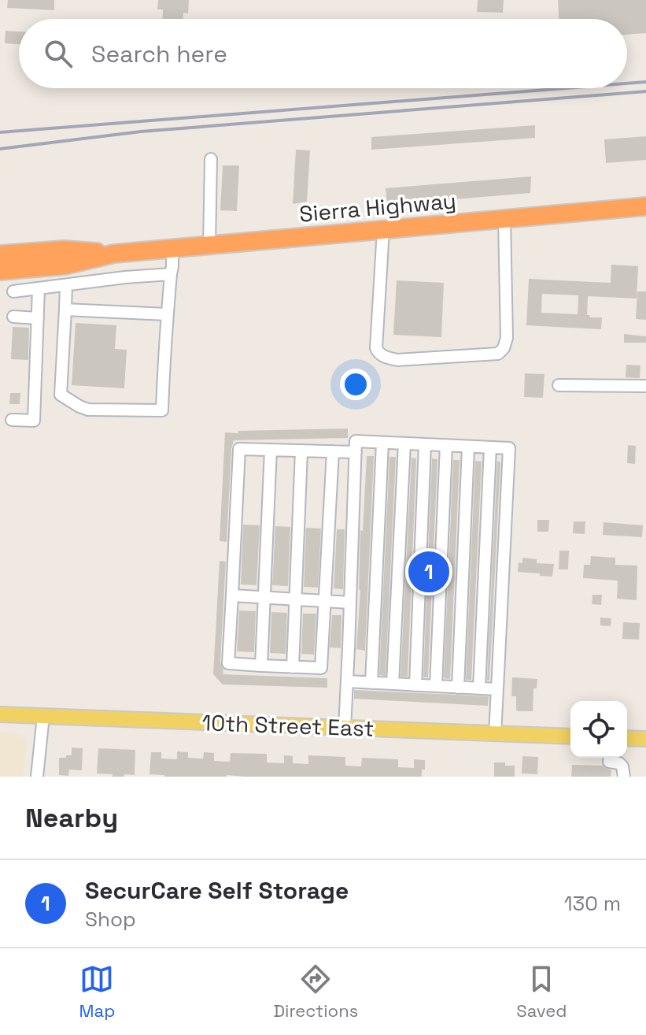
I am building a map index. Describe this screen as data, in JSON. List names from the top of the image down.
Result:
{
  "streets": {
    "highway": ["Sierra Highway"],
    "main road": ["10th Street East"]
  },
  "page": {
    "search": "Search here",
    "pins": "1",
    "heading": "Nearby",
    "list": [
      {
        "mark": "1",
        "name": "SecurCare Self Storage",
        "note": "Shop",
        "value": "130 m"
      }
    ],
    "nav": ["Map", "Directions", "Saved"]
  }
}
